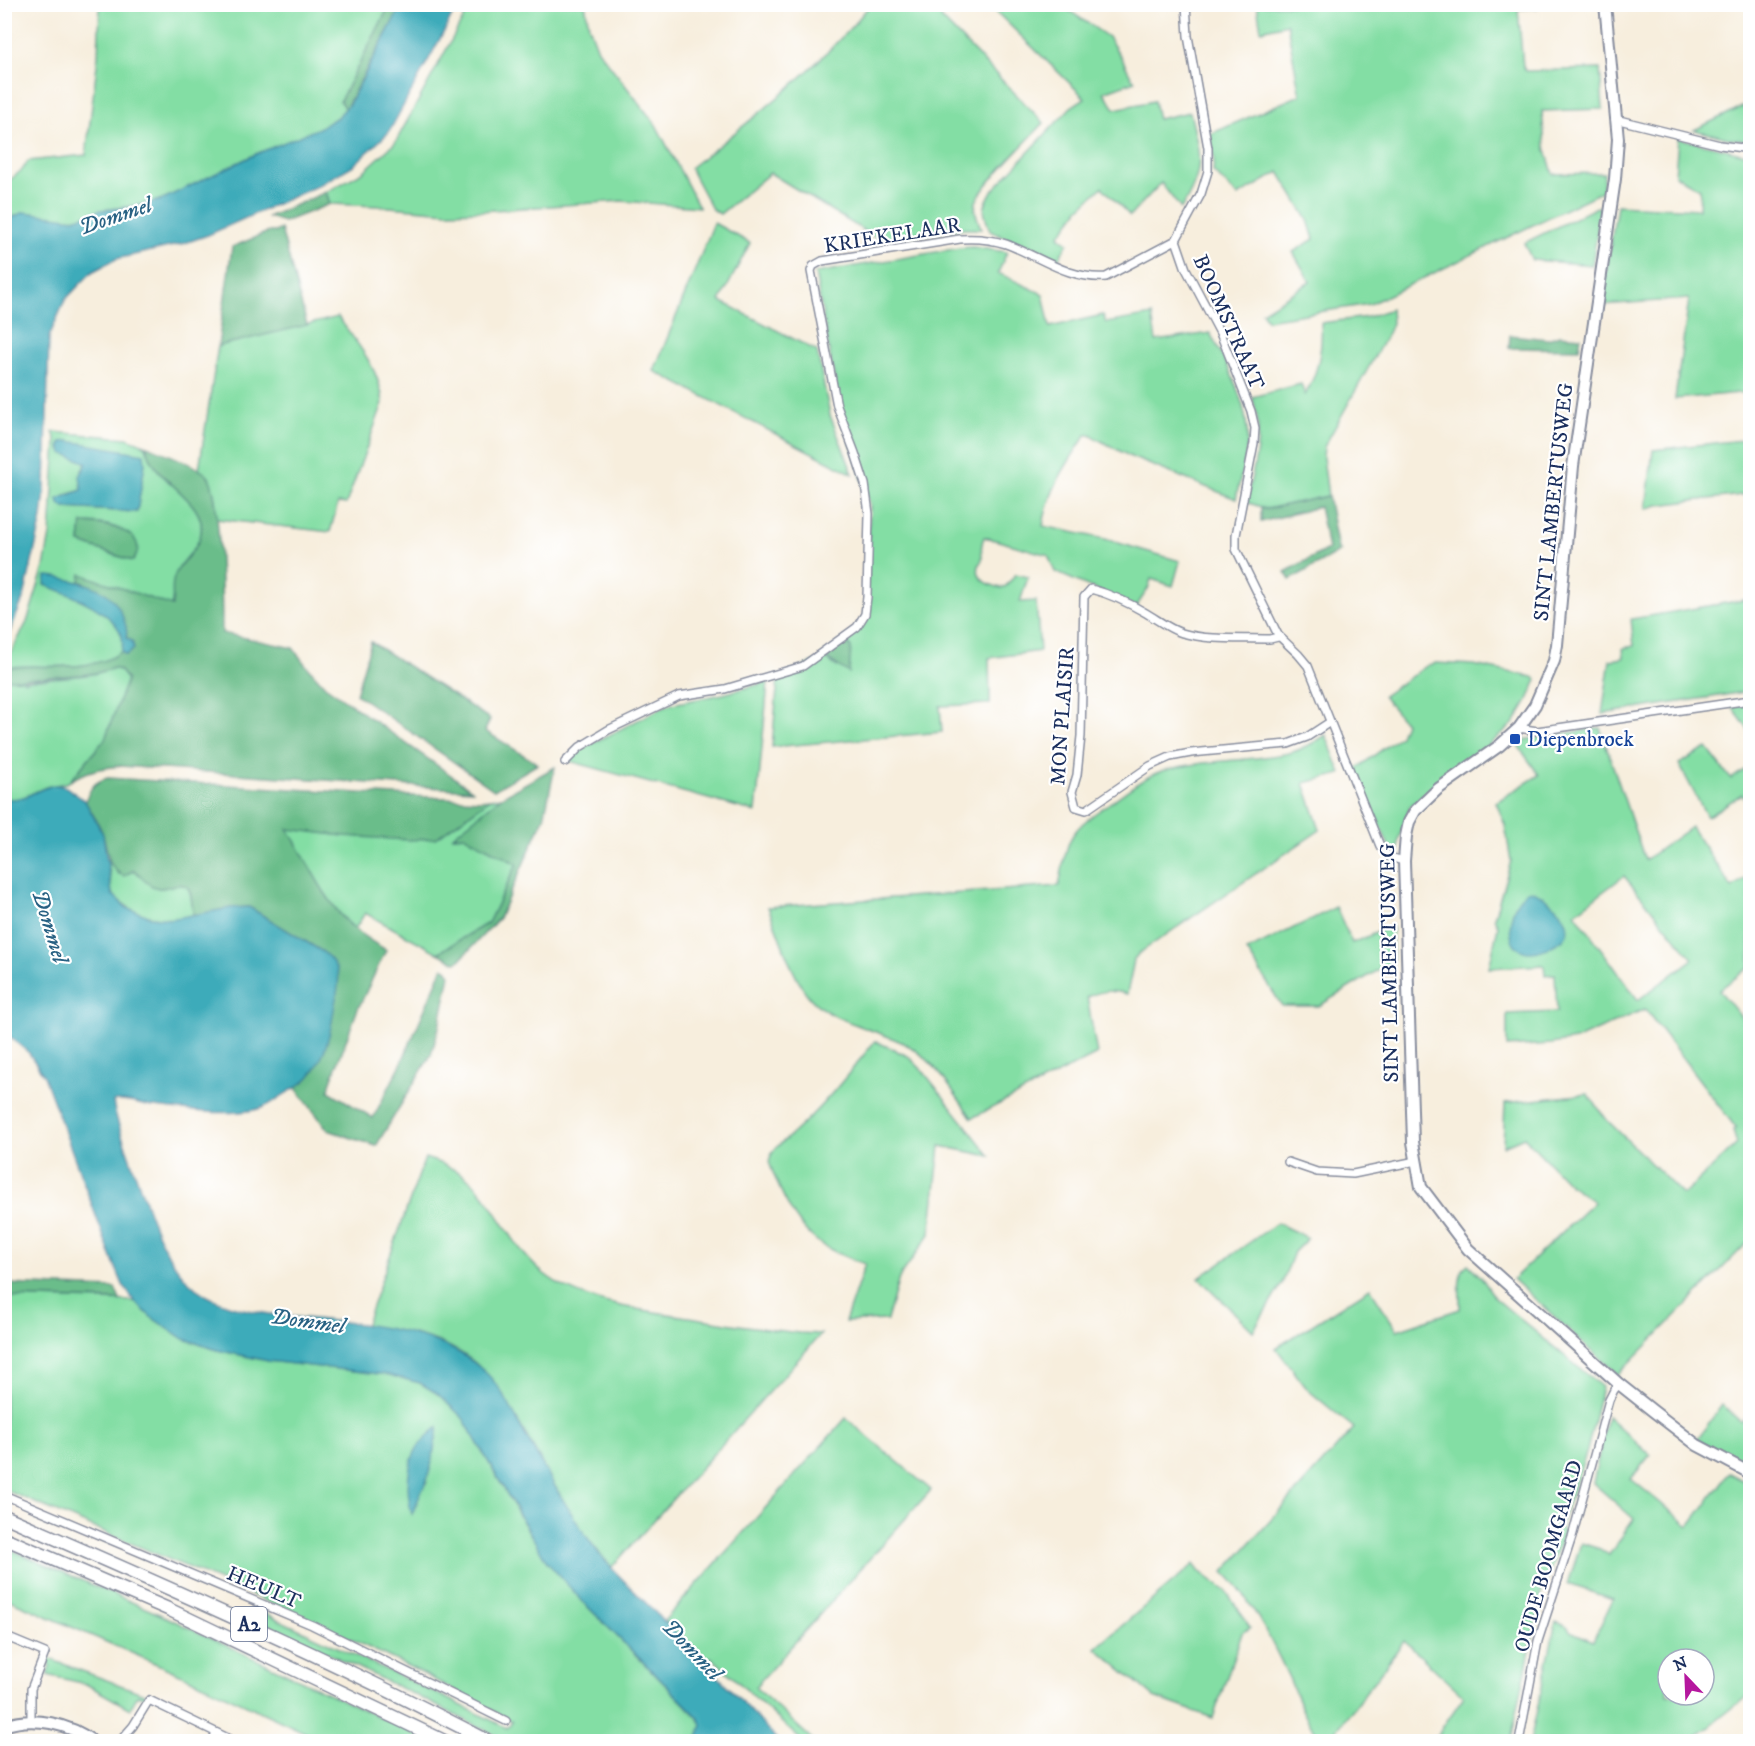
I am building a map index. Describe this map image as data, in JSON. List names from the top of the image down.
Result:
{
  "streets": {
    "highway": ["A2"],
    "street": [
      "KRIEKELAAR",
      "BOOMSTRAAT",
      "SINT LAMBERTUSWEG",
      "MON PLAISIR",
      "OUDE BOOMGAARD",
      "HEULT"
    ]
  },
  "crossings": [
    ["KRIEKELAAR", "BOOMSTRAAT"],
    ["BOOMSTRAAT", "SINT LAMBERTUSWEG"],
    ["BOOMSTRAAT", "MON PLAISIR"],
    ["SINT LAMBERTUSWEG", "OUDE BOOMGAARD"]
  ],
  "water": ["Dommel"],
  "places": {
    "transit": ["Diepenbroek"]
  },
  "north": "top left"
}
